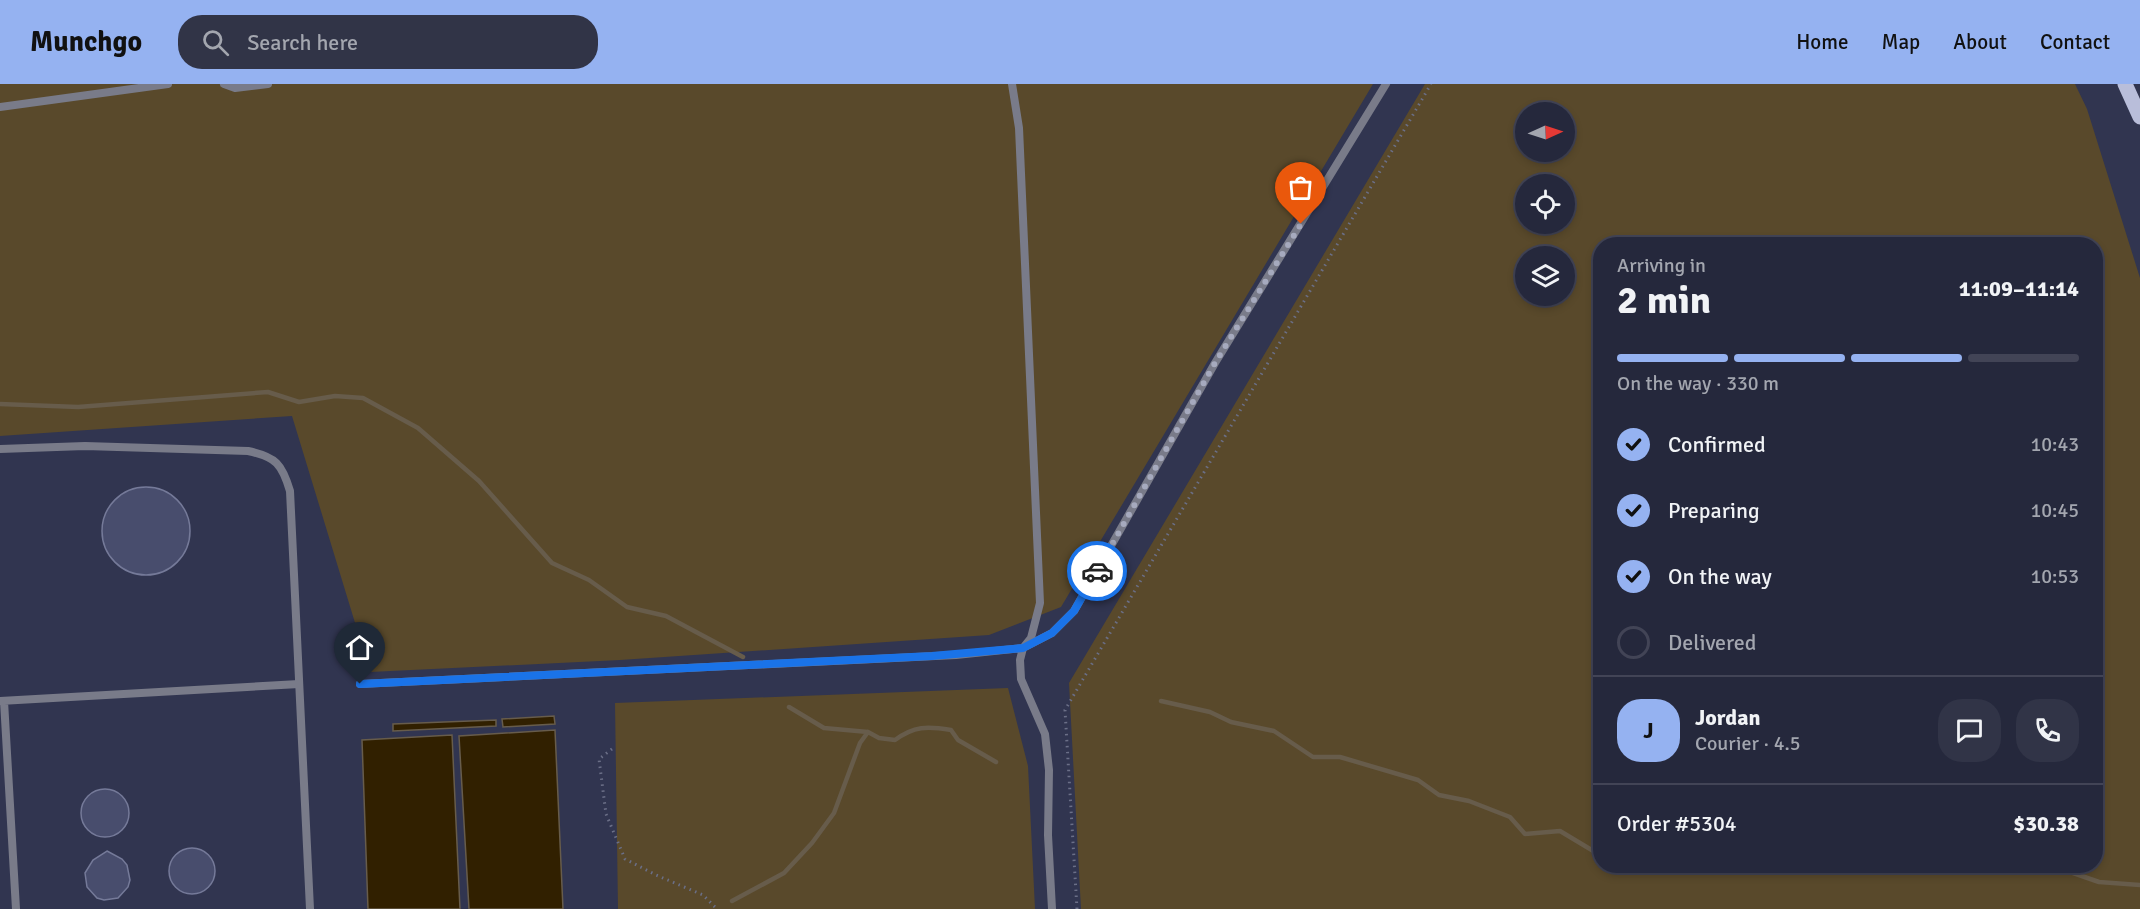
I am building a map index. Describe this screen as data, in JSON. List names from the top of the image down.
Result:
{
  "north": "right",
  "page": {
    "header": "Munchgo",
    "search": "Search here",
    "nav": [
      "Home",
      "Map",
      "About",
      "Contact"
    ],
    "heading": ["2 min", "Arriving in", "11:09–11:14"],
    "panel": [
      "Jordan",
      "Courier · 4.5",
      "Order #5304",
      "$30.38"
    ],
    "bar": "On the way · 330 m",
    "list": [
      ["Confirmed", "10:43"],
      ["Preparing", "10:45"],
      ["On the way", "10:53"],
      "Delivered"
    ],
    "round": "J"
  }
}
